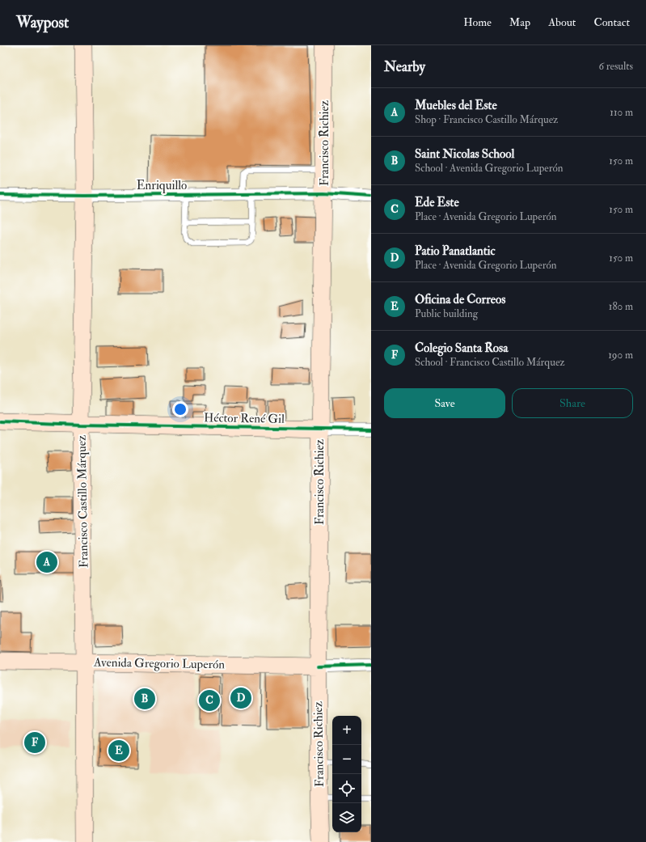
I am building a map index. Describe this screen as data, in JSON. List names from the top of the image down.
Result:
{
  "streets": {
    "main road": [
      "Francisco Richiez",
      "Héctor René Gil",
      "Francisco Castillo Márquez",
      "Avenida Gregorio Luperón"
    ],
    "street": ["Enriquillo"]
  },
  "crossings": [
    ["Francisco Richiez", "Enriquillo"],
    ["Francisco Richiez", "Héctor René Gil"],
    ["Francisco Richiez", "Avenida Gregorio Luperón"],
    ["Enriquillo", "Francisco Castillo Márquez"],
    ["Héctor René Gil", "Francisco Castillo Márquez"],
    ["Francisco Castillo Márquez", "Avenida Gregorio Luperón"]
  ],
  "page": {
    "header": "Waypost",
    "nav": [
      "Home",
      "Map",
      "About",
      "Contact"
    ],
    "heading": ["Nearby", "6 results"],
    "list": [
      {
        "mark": "A",
        "name": "Muebles del Este",
        "note": "Shop · Francisco Castillo Márquez",
        "value": "110 m"
      },
      {
        "mark": "B",
        "name": "Saint Nicolas School",
        "note": "School · Avenida Gregorio Luperón",
        "value": "150 m"
      },
      {
        "mark": "C",
        "name": "Ede Este",
        "note": "Place · Avenida Gregorio Luperón",
        "value": "150 m"
      },
      {
        "mark": "D",
        "name": "Patio Panatlantic",
        "note": "Place · Avenida Gregorio Luperón",
        "value": "150 m"
      },
      {
        "mark": "E",
        "name": "Oficina de Correos",
        "note": "Public building",
        "value": "180 m"
      },
      {
        "mark": "F",
        "name": "Colegio Santa Rosa",
        "note": "School · Francisco Castillo Márquez",
        "value": "190 m"
      }
    ],
    "buttons": ["Save", "Share"],
    "pins": [
      "A",
      "D",
      "B",
      "C",
      "F",
      "E"
    ],
    "map_buttons": ["+", "−"]
  }
}
